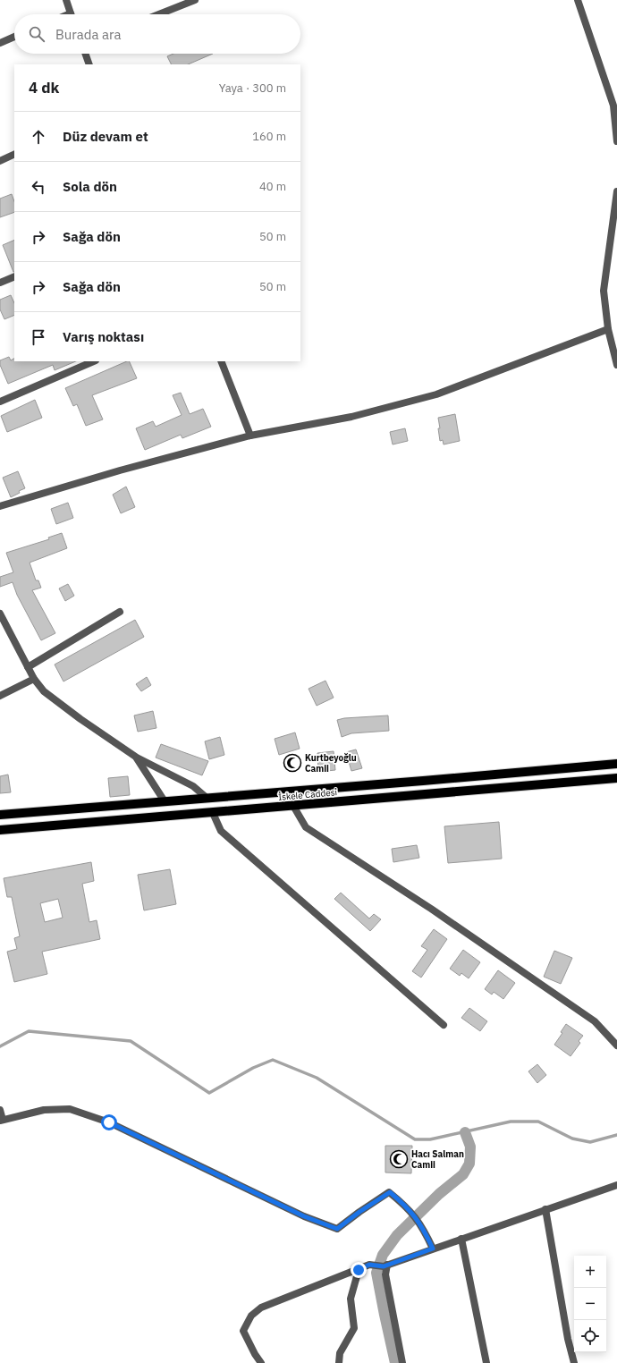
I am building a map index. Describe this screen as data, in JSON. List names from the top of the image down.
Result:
{
  "streets": {
    "main road": ["İskele Caddesi"]
  },
  "places": {
    "mosque": ["Kurtbeyoğlu Camii", "Hacı Salman Camii"]
  },
  "page": {
    "search": "Burada ara",
    "heading": ["4 dk", "Yaya · 300 m"],
    "list": [
      ["Düz devam et", "160 m"],
      ["Sola dön", "40 m"],
      ["Sağa dön", "50 m"],
      ["Sağa dön", "50 m"],
      "Varış noktası"
    ],
    "map_buttons": ["+", "−"]
  }
}
